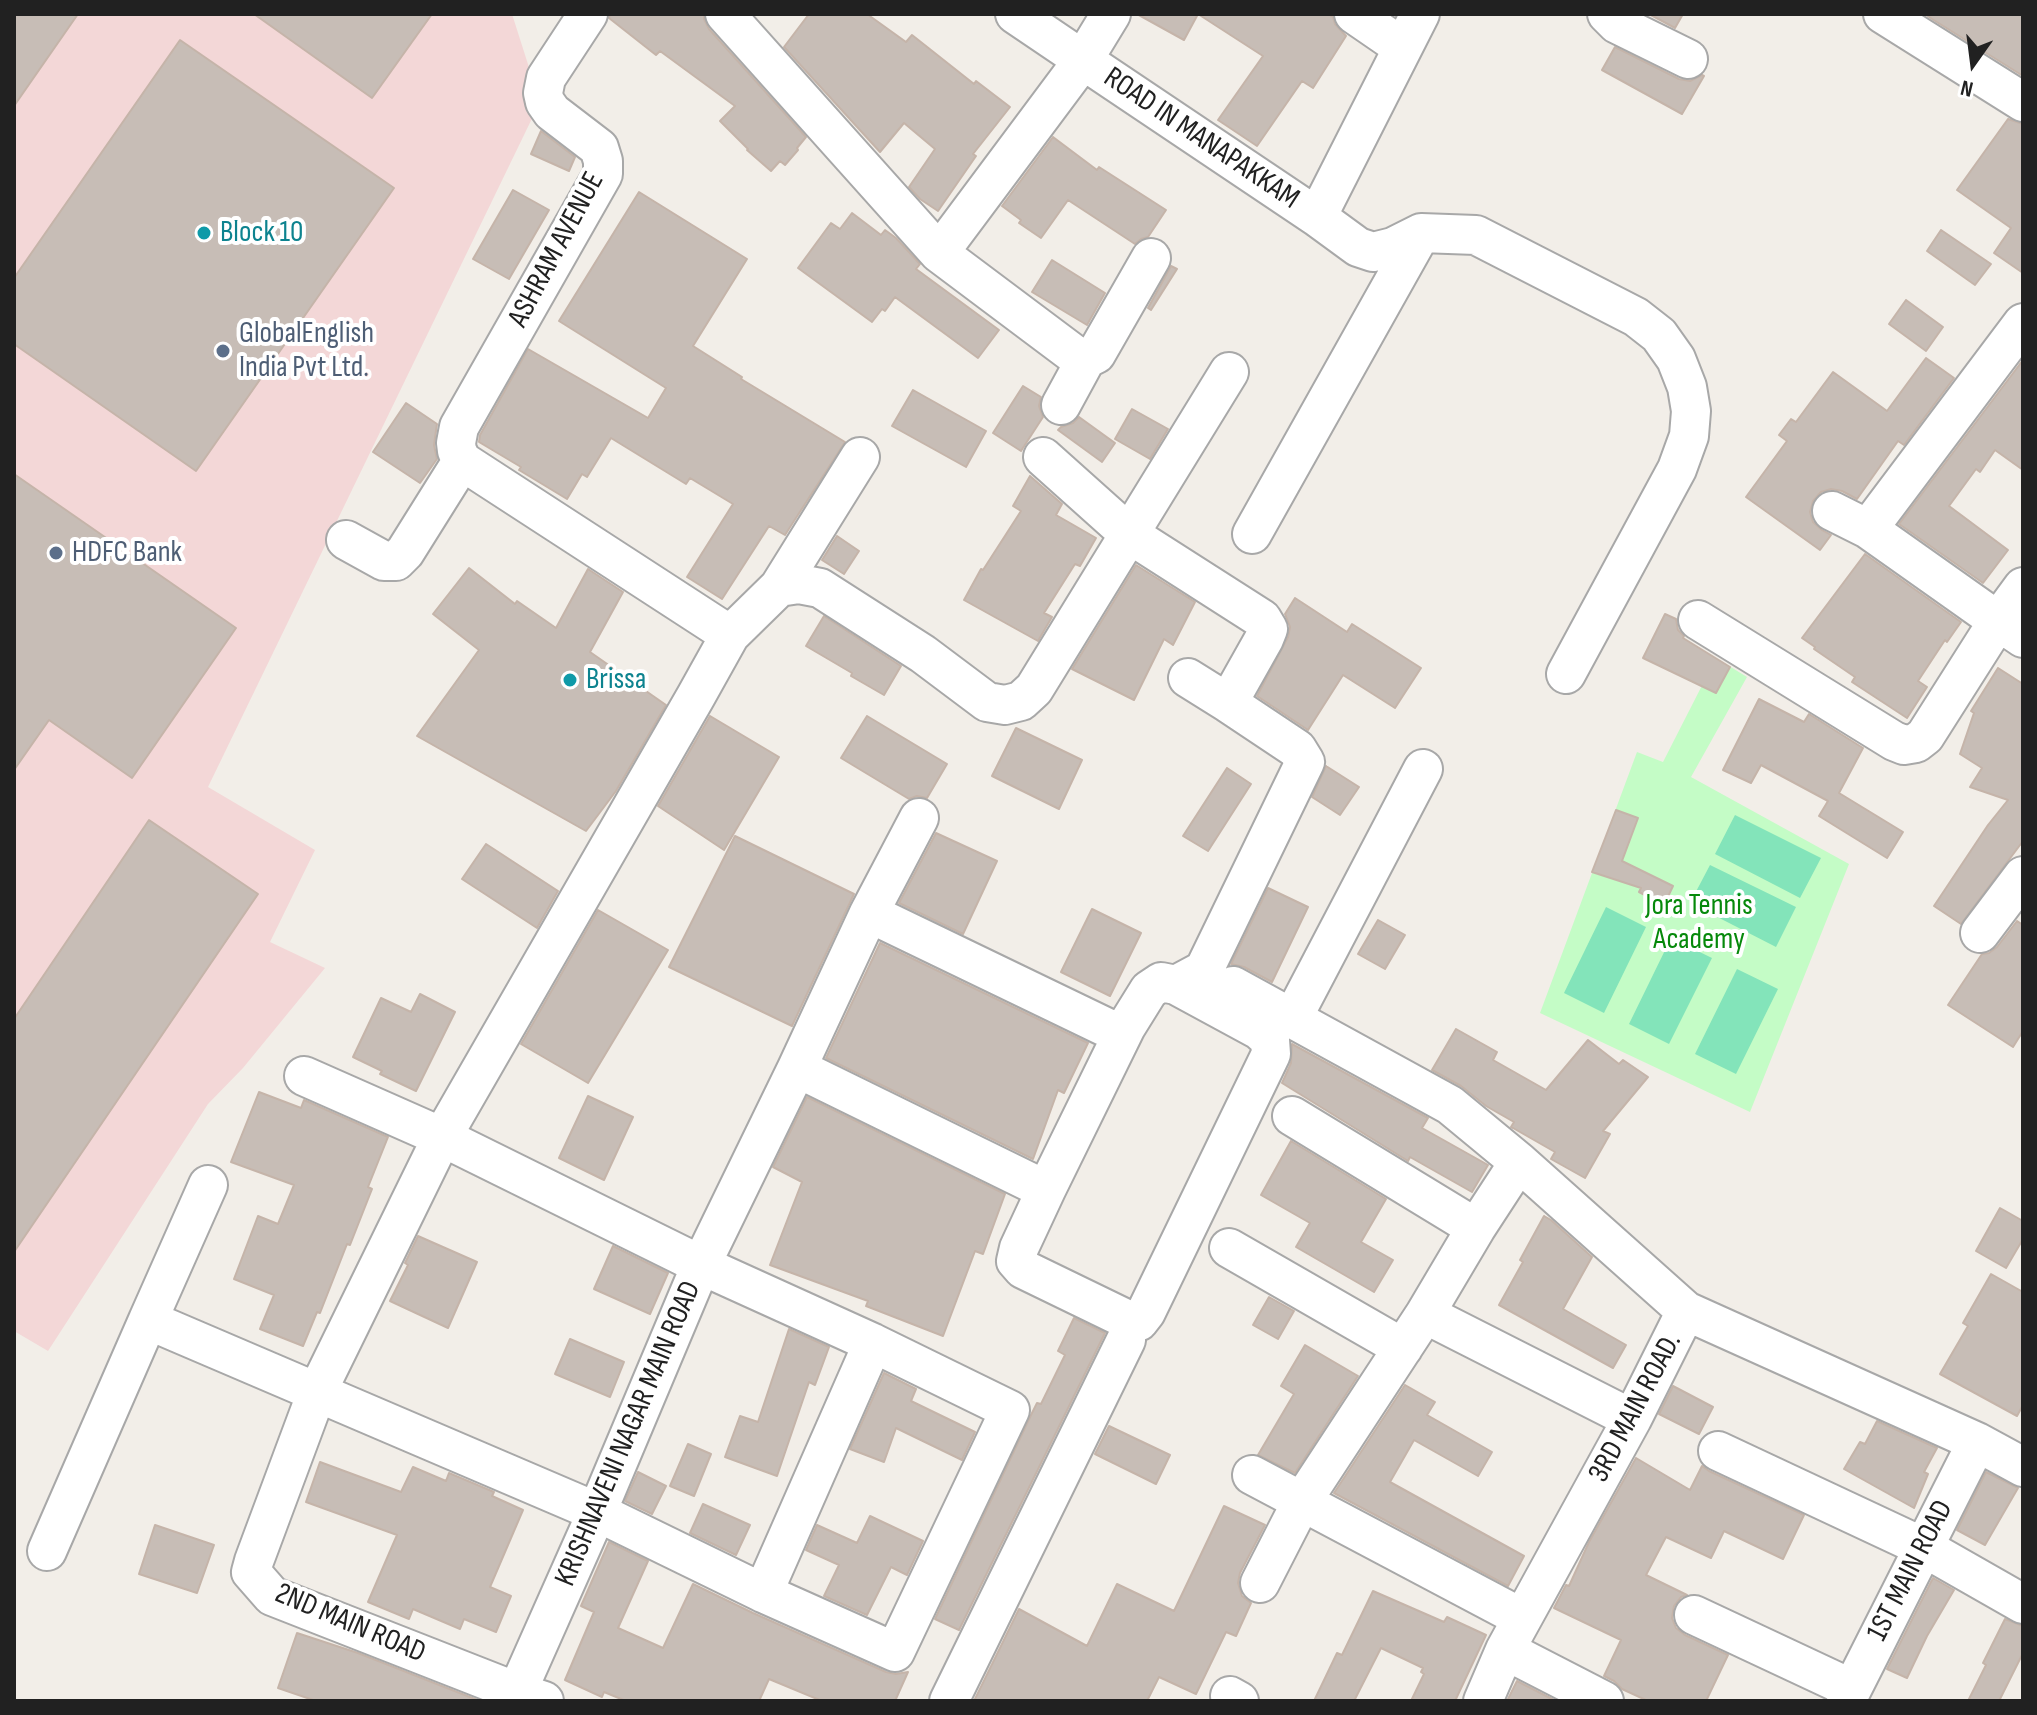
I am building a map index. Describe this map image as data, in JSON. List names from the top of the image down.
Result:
{
  "streets": {
    "street": [
      "ROAD IN MANAPAKKAM",
      "ASHRAM AVENUE",
      "3RD MAIN ROAD.",
      "KRISHNAVENI NAGAR MAIN ROAD",
      "1ST MAIN ROAD",
      "2ND MAIN ROAD"
    ]
  },
  "crossings": [
    ["3RD MAIN ROAD.", "1ST MAIN ROAD"],
    ["KRISHNAVENI NAGAR MAIN ROAD", "2ND MAIN ROAD"]
  ],
  "parks": ["Jora Tennis Academy"],
  "places": [
    "Block 10",
    "GlobalEnglish India Pvt Ltd.",
    "HDFC Bank",
    "Brissa"
  ],
  "north": "bottom"
}
